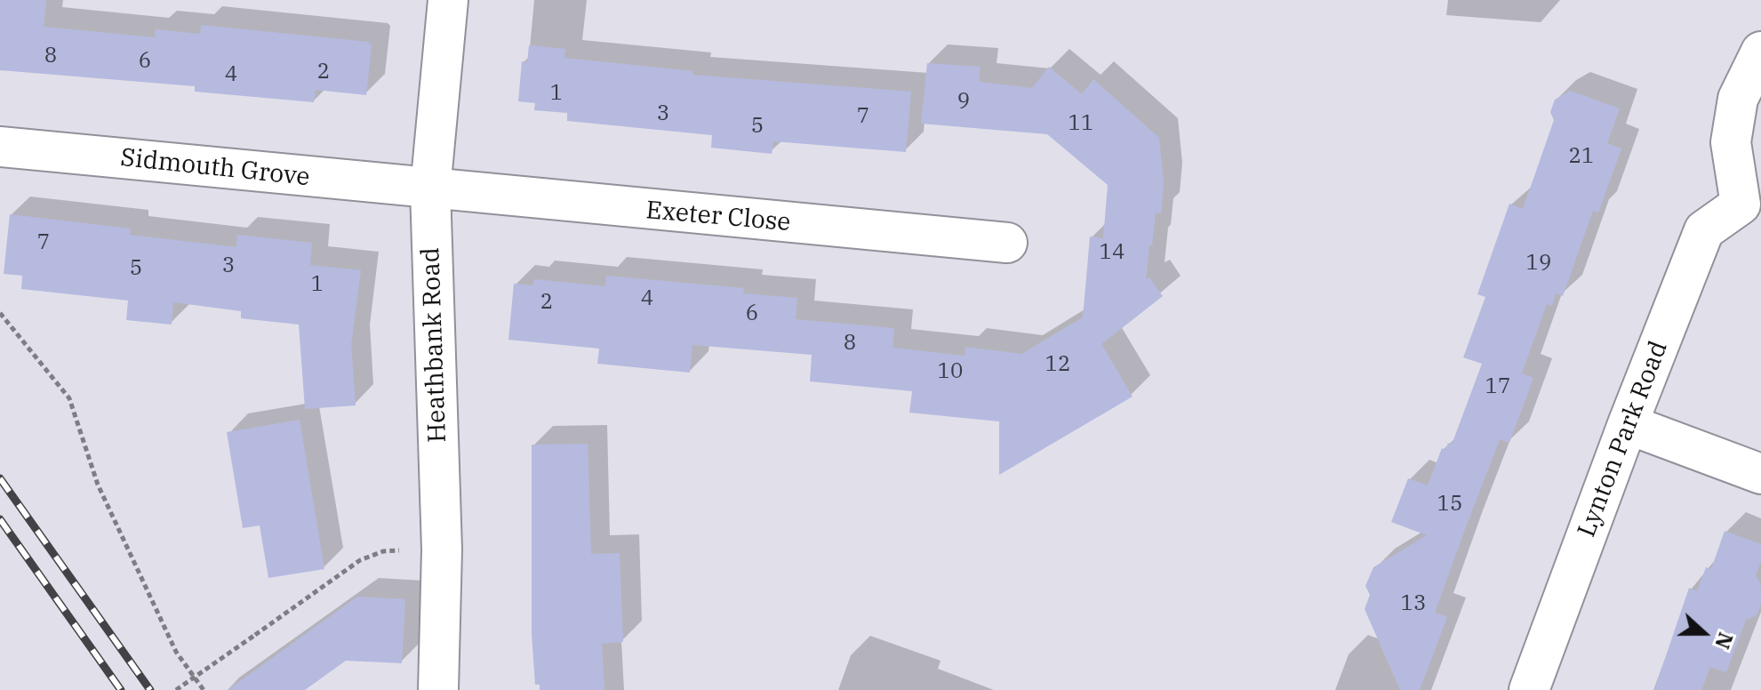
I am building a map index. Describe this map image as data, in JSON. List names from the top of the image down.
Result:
{
  "streets": {
    "street": [
      "Sidmouth Grove",
      "Exeter Close",
      "Heathbank Road",
      "Lynton Park Road"
    ]
  },
  "crossings": [
    ["Sidmouth Grove", "Exeter Close"],
    ["Sidmouth Grove", "Heathbank Road"],
    ["Exeter Close", "Heathbank Road"]
  ],
  "house_numbers": [
    "8",
    "6",
    "2",
    "4",
    "1",
    "9",
    "3",
    "7",
    "11",
    "5",
    "21",
    "7",
    "14",
    "19",
    "3",
    "5",
    "1",
    "4",
    "2",
    "6",
    "8",
    "12",
    "10",
    "17",
    "15",
    "13"
  ],
  "north": "right"
}
